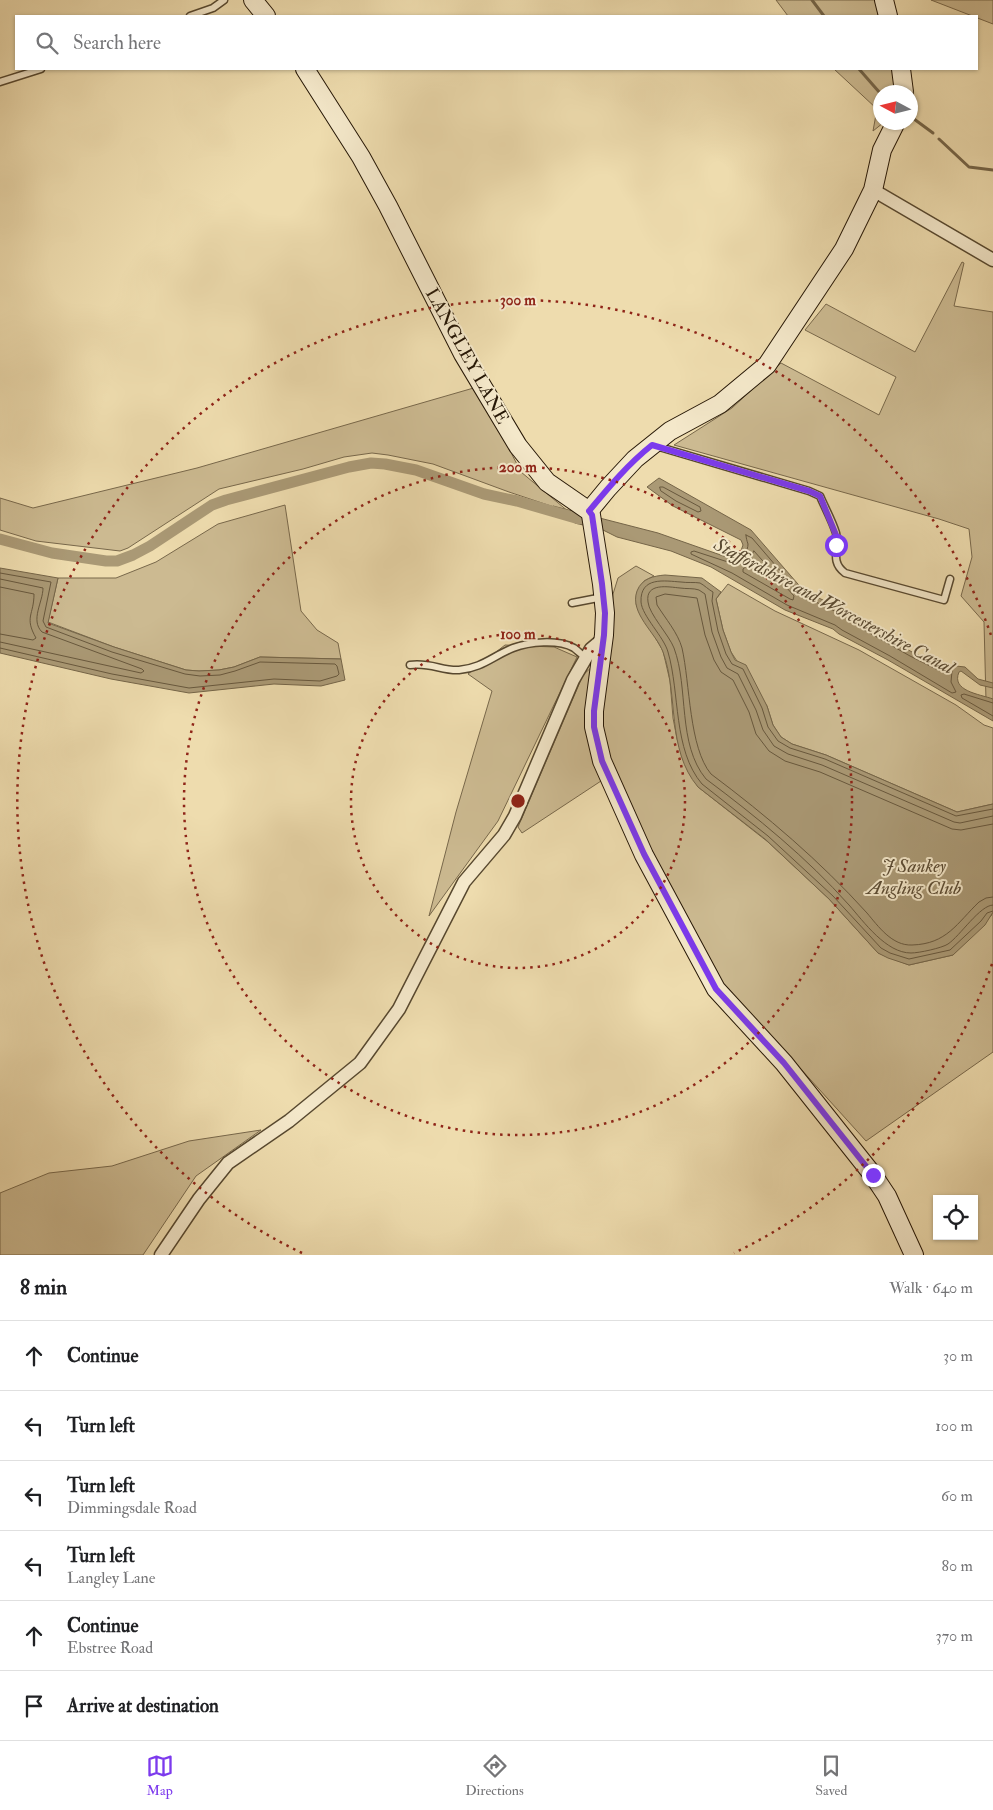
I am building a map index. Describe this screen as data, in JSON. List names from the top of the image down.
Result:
{
  "streets": {
    "street": ["LANGLEY LANE"]
  },
  "water": ["Staffordshire and Worcestershire Canal", "J Sankey Angling Club"],
  "north": "left",
  "page": {
    "search": "Search here",
    "heading": ["8 min", "Walk · 640 m"],
    "list": [
      ["Continue", "30 m"],
      ["Turn left", "100 m"],
      ["Turn left", "Dimmingsdale Road", "60 m"],
      ["Turn left", "Langley Lane", "80 m"],
      ["Continue", "Ebstree Road", "370 m"],
      "Arrive at destination"
    ],
    "nav": ["Map", "Directions", "Saved"]
  },
  "rings": ["300 m", "200 m", "100 m"]
}
